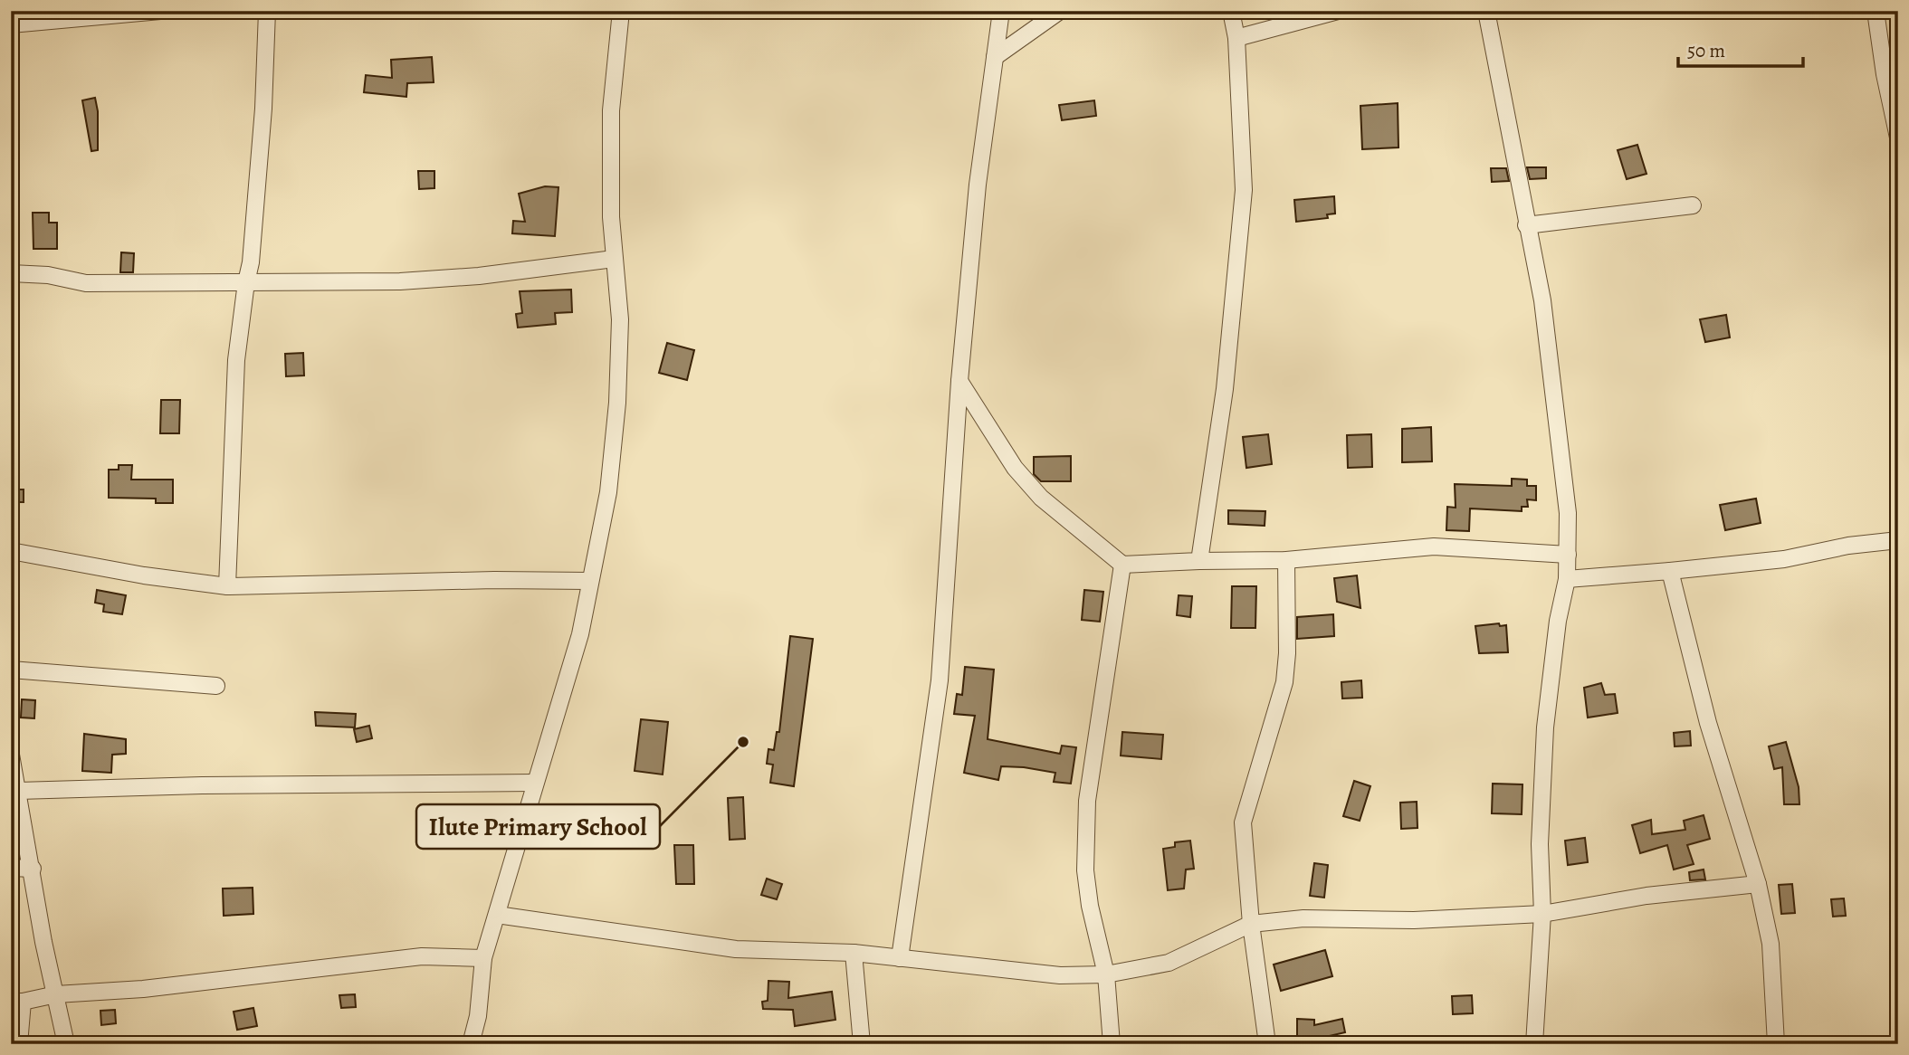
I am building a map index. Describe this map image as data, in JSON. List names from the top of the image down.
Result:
{
  "places": ["Ilute Primary School"],
  "scale_bar": "50 m"
}
